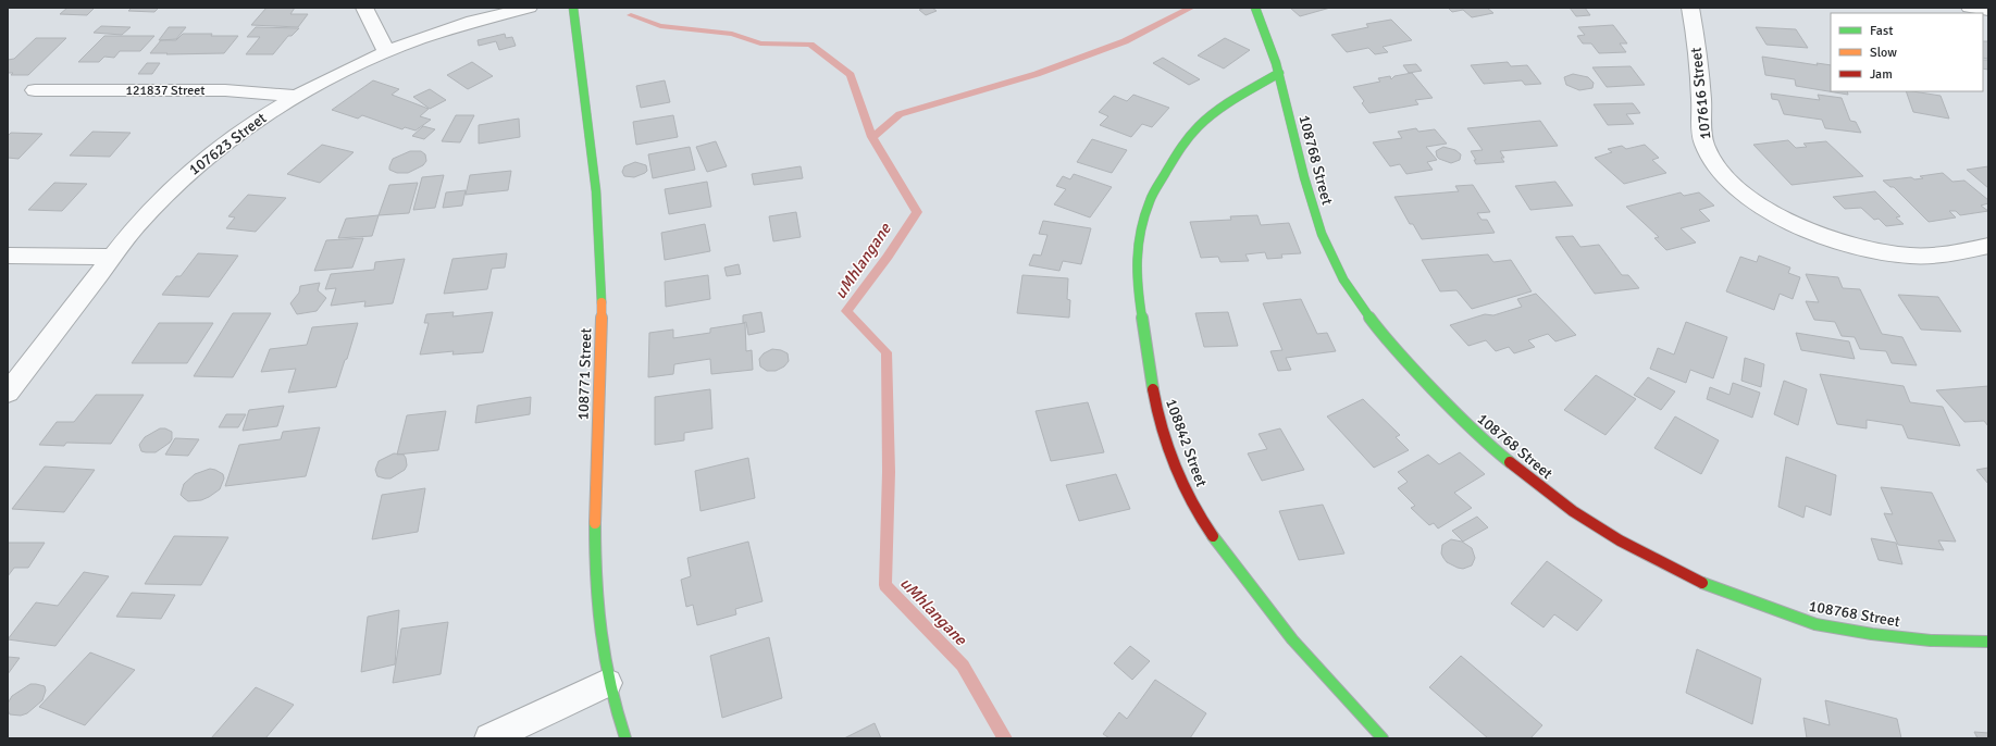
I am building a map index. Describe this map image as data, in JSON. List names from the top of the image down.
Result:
{
  "streets": {
    "street": [
      "121837 Street",
      "107616 Street",
      "107623 Street",
      "108768 Street",
      "108771 Street",
      "108842 Street"
    ]
  },
  "crossings": [
    ["121837 Street", "107623 Street"],
    ["108768 Street", "108842 Street"]
  ],
  "water": ["uMhlangane"],
  "legend": ["Fast", "Slow", "Jam"]
}
